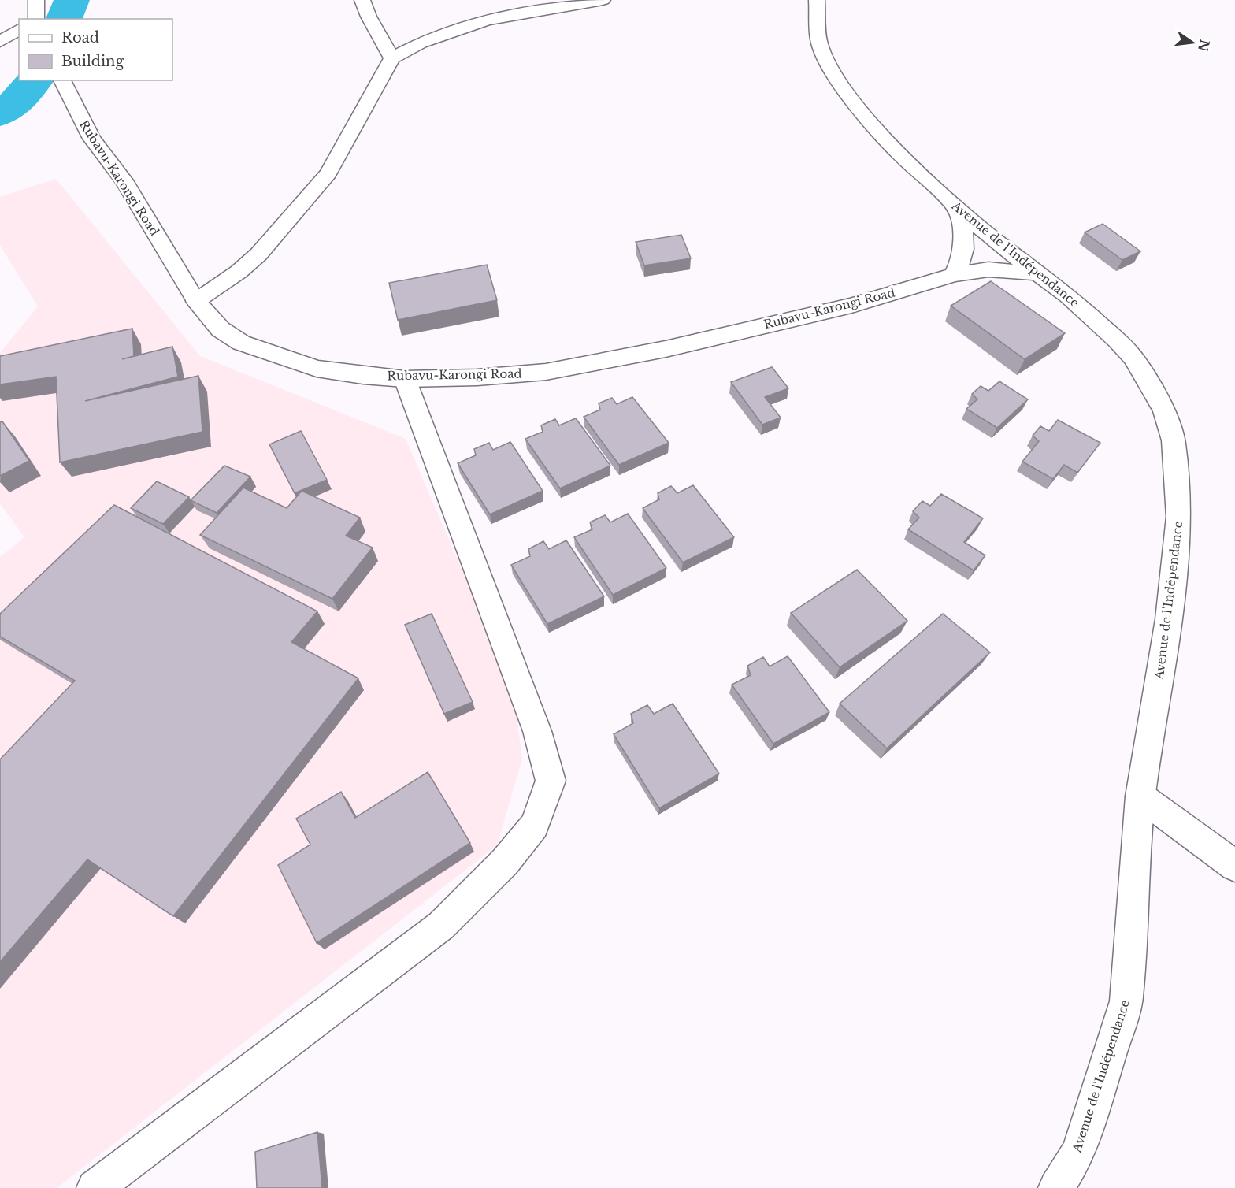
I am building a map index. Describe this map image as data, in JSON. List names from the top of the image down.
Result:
{
  "streets": {
    "main road": ["Rubavu-Karongi Road", "Avenue de l'Indépendance"]
  },
  "crossings": [
    ["Rubavu-Karongi Road", "Avenue de l'Indépendance"]
  ],
  "legend": ["Road", "Building"],
  "north": "right"
}
